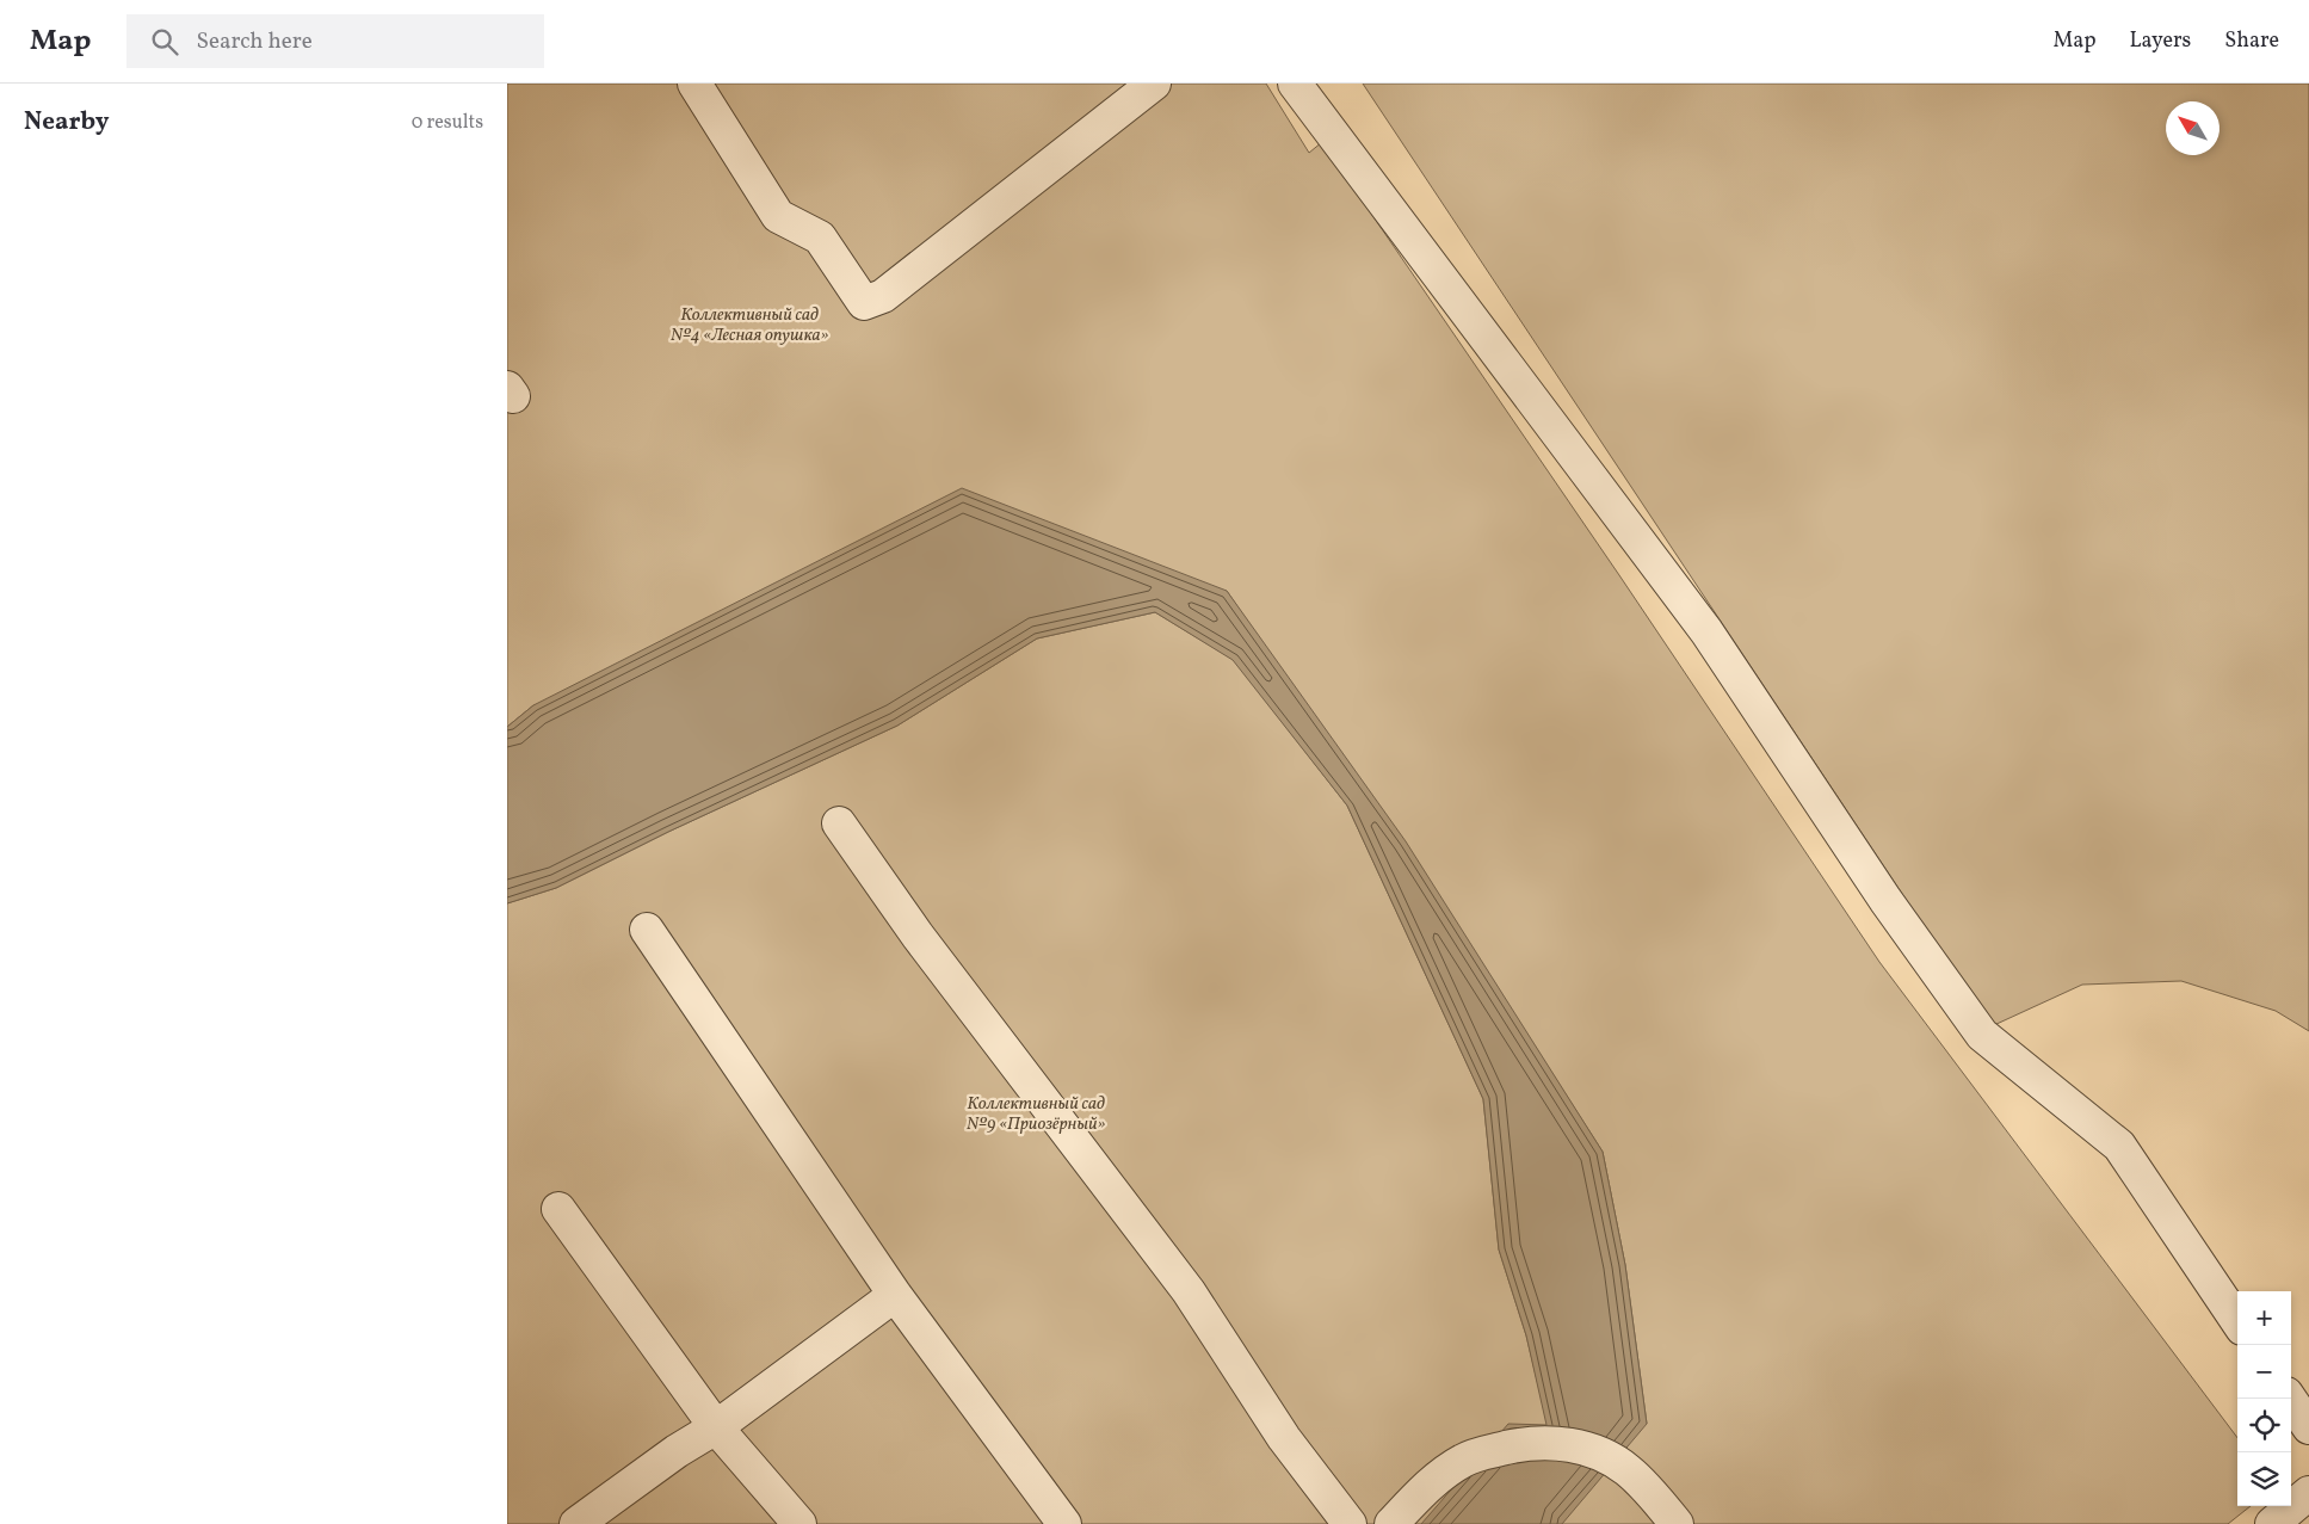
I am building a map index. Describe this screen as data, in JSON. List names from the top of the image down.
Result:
{
  "parks": ["Коллективный сад №4 «Лесная опушка»", "Коллективный сад №9 «Приозёрный»"],
  "north": "top left",
  "page": {
    "header": "Map",
    "search": "Search here",
    "nav": ["Map", "Layers", "Share"],
    "heading": ["Nearby", "0 results"],
    "map_buttons": ["+", "−"]
  }
}
